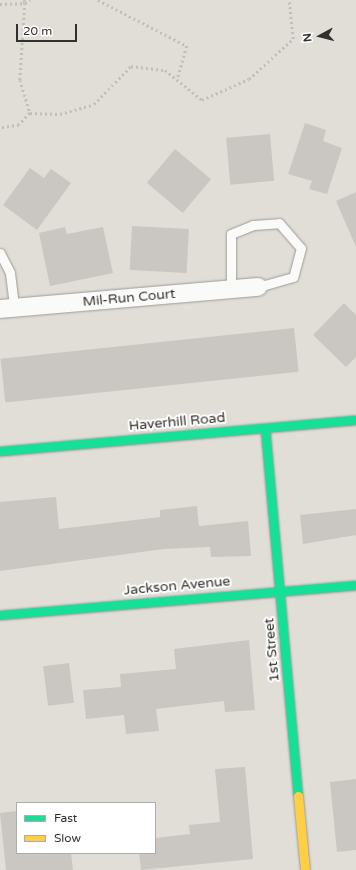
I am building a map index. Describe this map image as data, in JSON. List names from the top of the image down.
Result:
{
  "streets": {
    "street": [
      "Mil-Run Court",
      "Haverhill Road",
      "Jackson Avenue",
      "1st Street"
    ]
  },
  "crossings": [
    ["Haverhill Road", "1st Street"],
    ["Jackson Avenue", "1st Street"]
  ],
  "legend": ["Fast", "Slow"],
  "scale_bar": "20 m",
  "north": "left"
}
